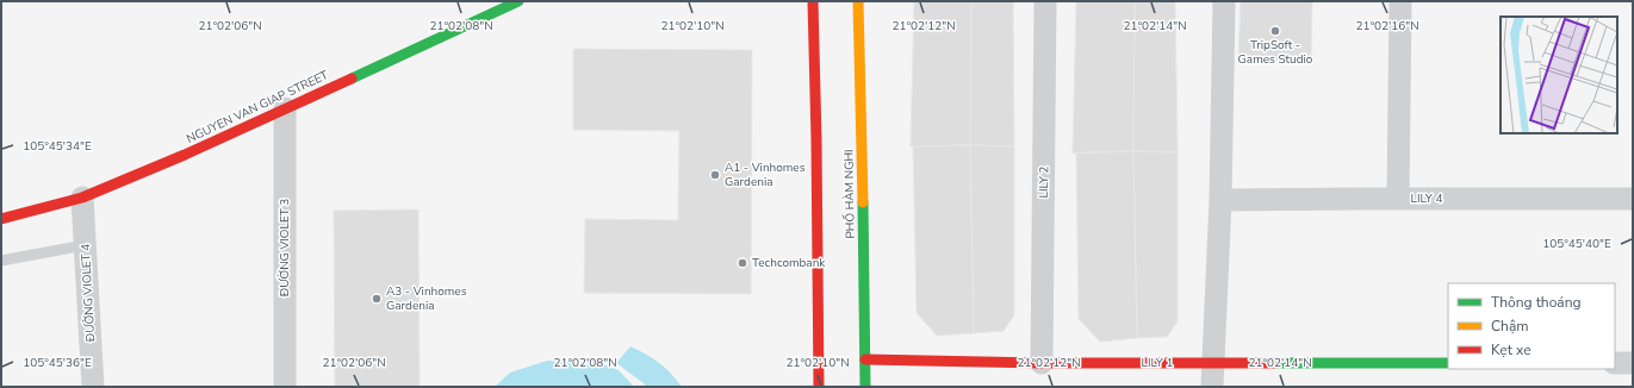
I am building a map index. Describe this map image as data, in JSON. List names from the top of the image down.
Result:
{
  "streets": {
    "street": [
      "NGUYEN VAN GIAP STREET",
      "LILY 2",
      "PHỐ HÀM NGHI",
      "LILY 4",
      "ĐƯỜNG VIOLET 3",
      "ĐƯỜNG VIOLET 4",
      "LILY 1"
    ]
  },
  "crossings": [
    ["NGUYEN VAN GIAP STREET", "ĐƯỜNG VIOLET 3"],
    ["NGUYEN VAN GIAP STREET", "ĐƯỜNG VIOLET 4"],
    ["LILY 2", "LILY 1"],
    ["PHỐ HÀM NGHI", "LILY 1"]
  ],
  "places": [
    "TripSoft - Games Studio",
    "A1 - Vinhomes Gardenia",
    "Techcombank",
    "A3 - Vinhomes Gardenia"
  ],
  "legend": ["Thông thoáng", "Chậm", "Kẹt xe"],
  "coordinates": [
    "21°02'14\"N",
    "21°02'16\"N",
    "21°02'06\"N",
    "21°02'08\"N",
    "21°02'10\"N",
    "21°02'12\"N",
    "105°45'34\"E",
    "105°45'40\"E",
    "105°45'36\"E"
  ]
}
